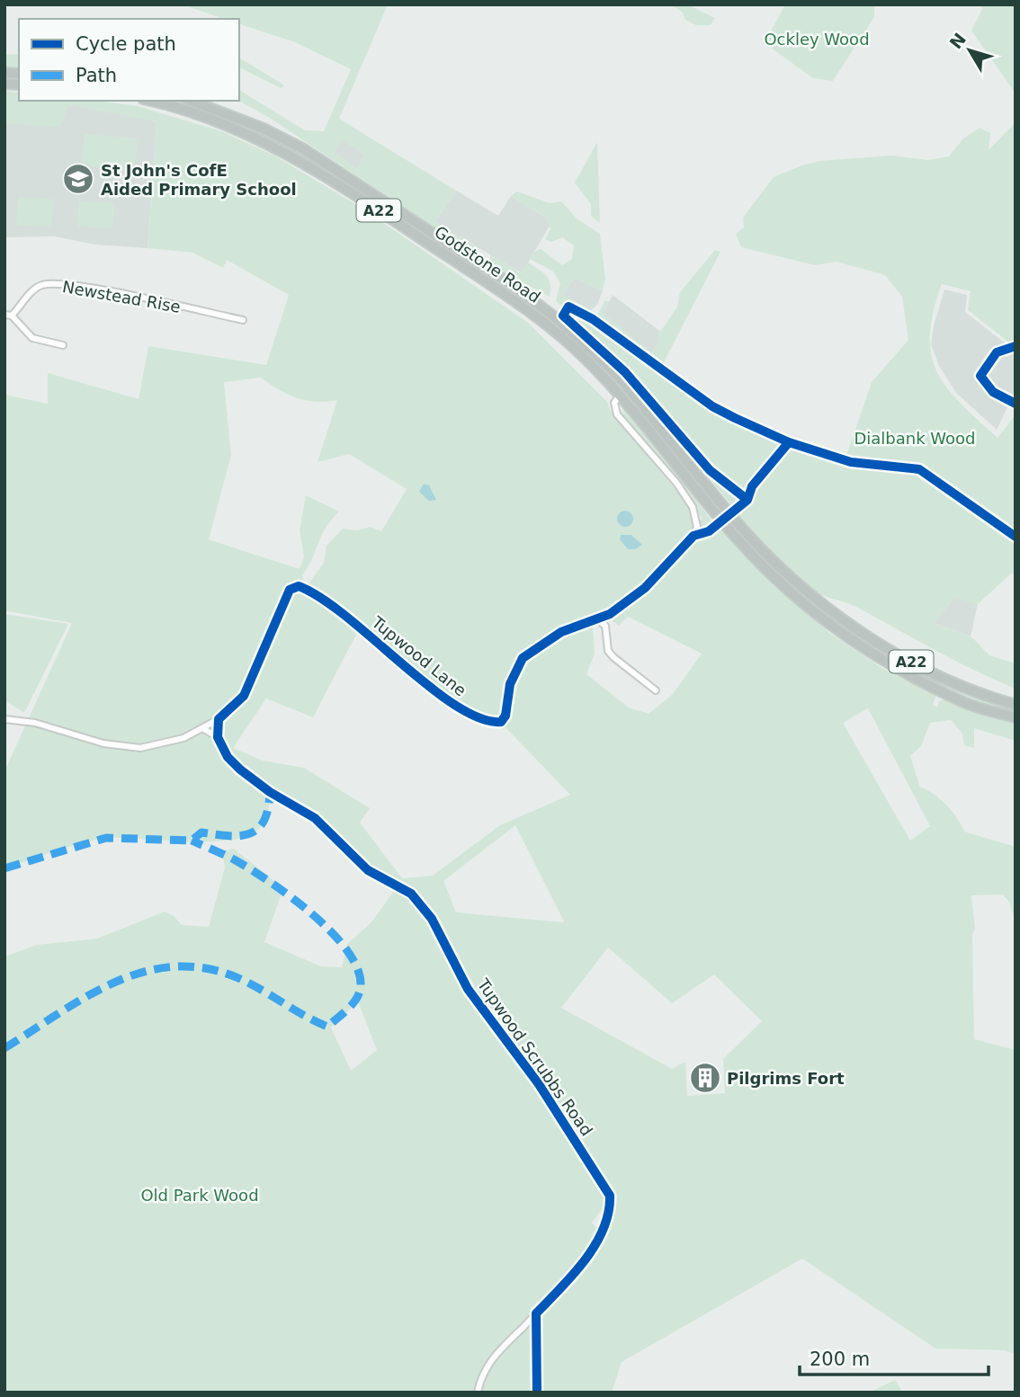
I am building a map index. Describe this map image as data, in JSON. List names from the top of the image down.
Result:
{
  "streets": {
    "highway": ["A22", "Godstone Road"],
    "street": ["Newstead Rise", "Tupwood Lane", "Tupwood Scrubbs Road"]
  },
  "crossings": [
    ["Godstone Road", "Tupwood Lane"]
  ],
  "parks": ["Ockley Wood", "Dialbank Wood", "Old Park Wood"],
  "places": {
    "school or university": ["St John's CofE Aided Primary School"],
    "building": ["Pilgrims Fort"]
  },
  "legend": ["Cycle path", "Path"],
  "scale_bar": "200 m",
  "north": "top left"
}
